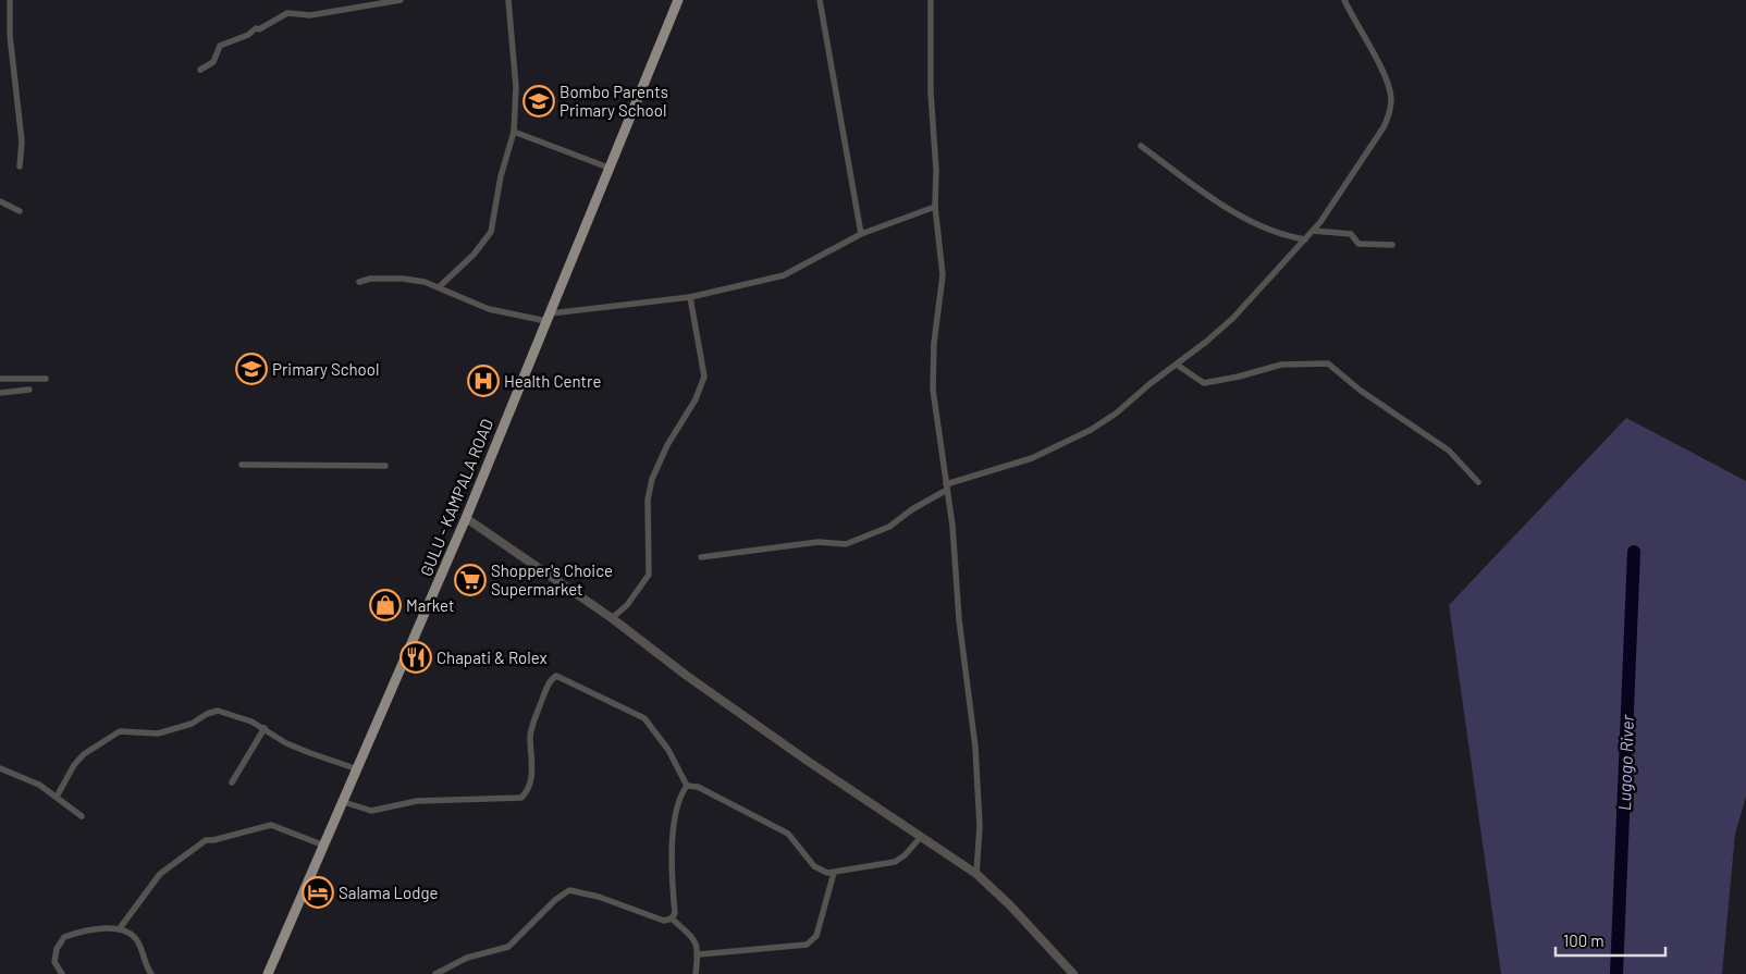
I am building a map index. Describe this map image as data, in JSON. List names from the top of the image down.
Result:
{
  "streets": {
    "main road": ["GULU - KAMPALA ROAD"]
  },
  "water": ["Lugogo River"],
  "places": {
    "school or university": ["Bombo Parents Primary School", "Primary School"],
    "hospital": ["Health Centre"],
    "supermarket": ["Shopper's Choice Supermarket"],
    "shop": ["Market"],
    "restaurant": ["Chapati & Rolex"],
    "hotel": ["Salama Lodge"]
  },
  "scale_bar": "100 m"
}
